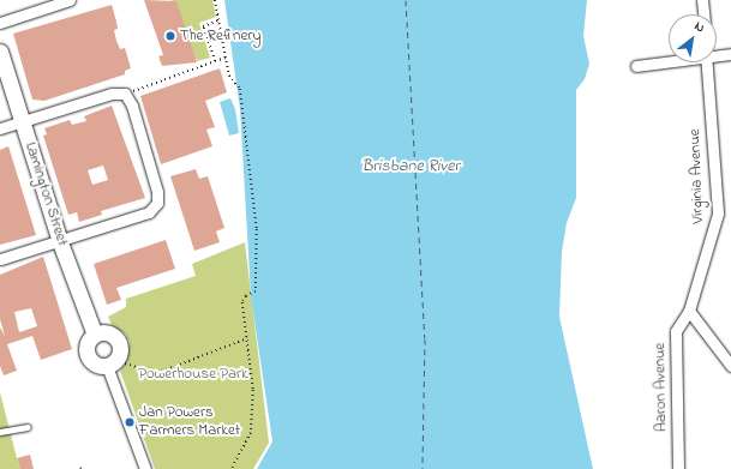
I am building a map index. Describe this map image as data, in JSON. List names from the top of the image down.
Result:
{
  "streets": {
    "street": ["Virginia Avenue", "Lamington Street", "Aaron Avenue"]
  },
  "crossings": [
    ["Virginia Avenue", "Aaron Avenue"]
  ],
  "water": ["Brisbane River"],
  "parks": ["Powerhouse Park"],
  "places": ["The Refinery", "Jan Powers Farmers Market"],
  "north": "top right"
}
